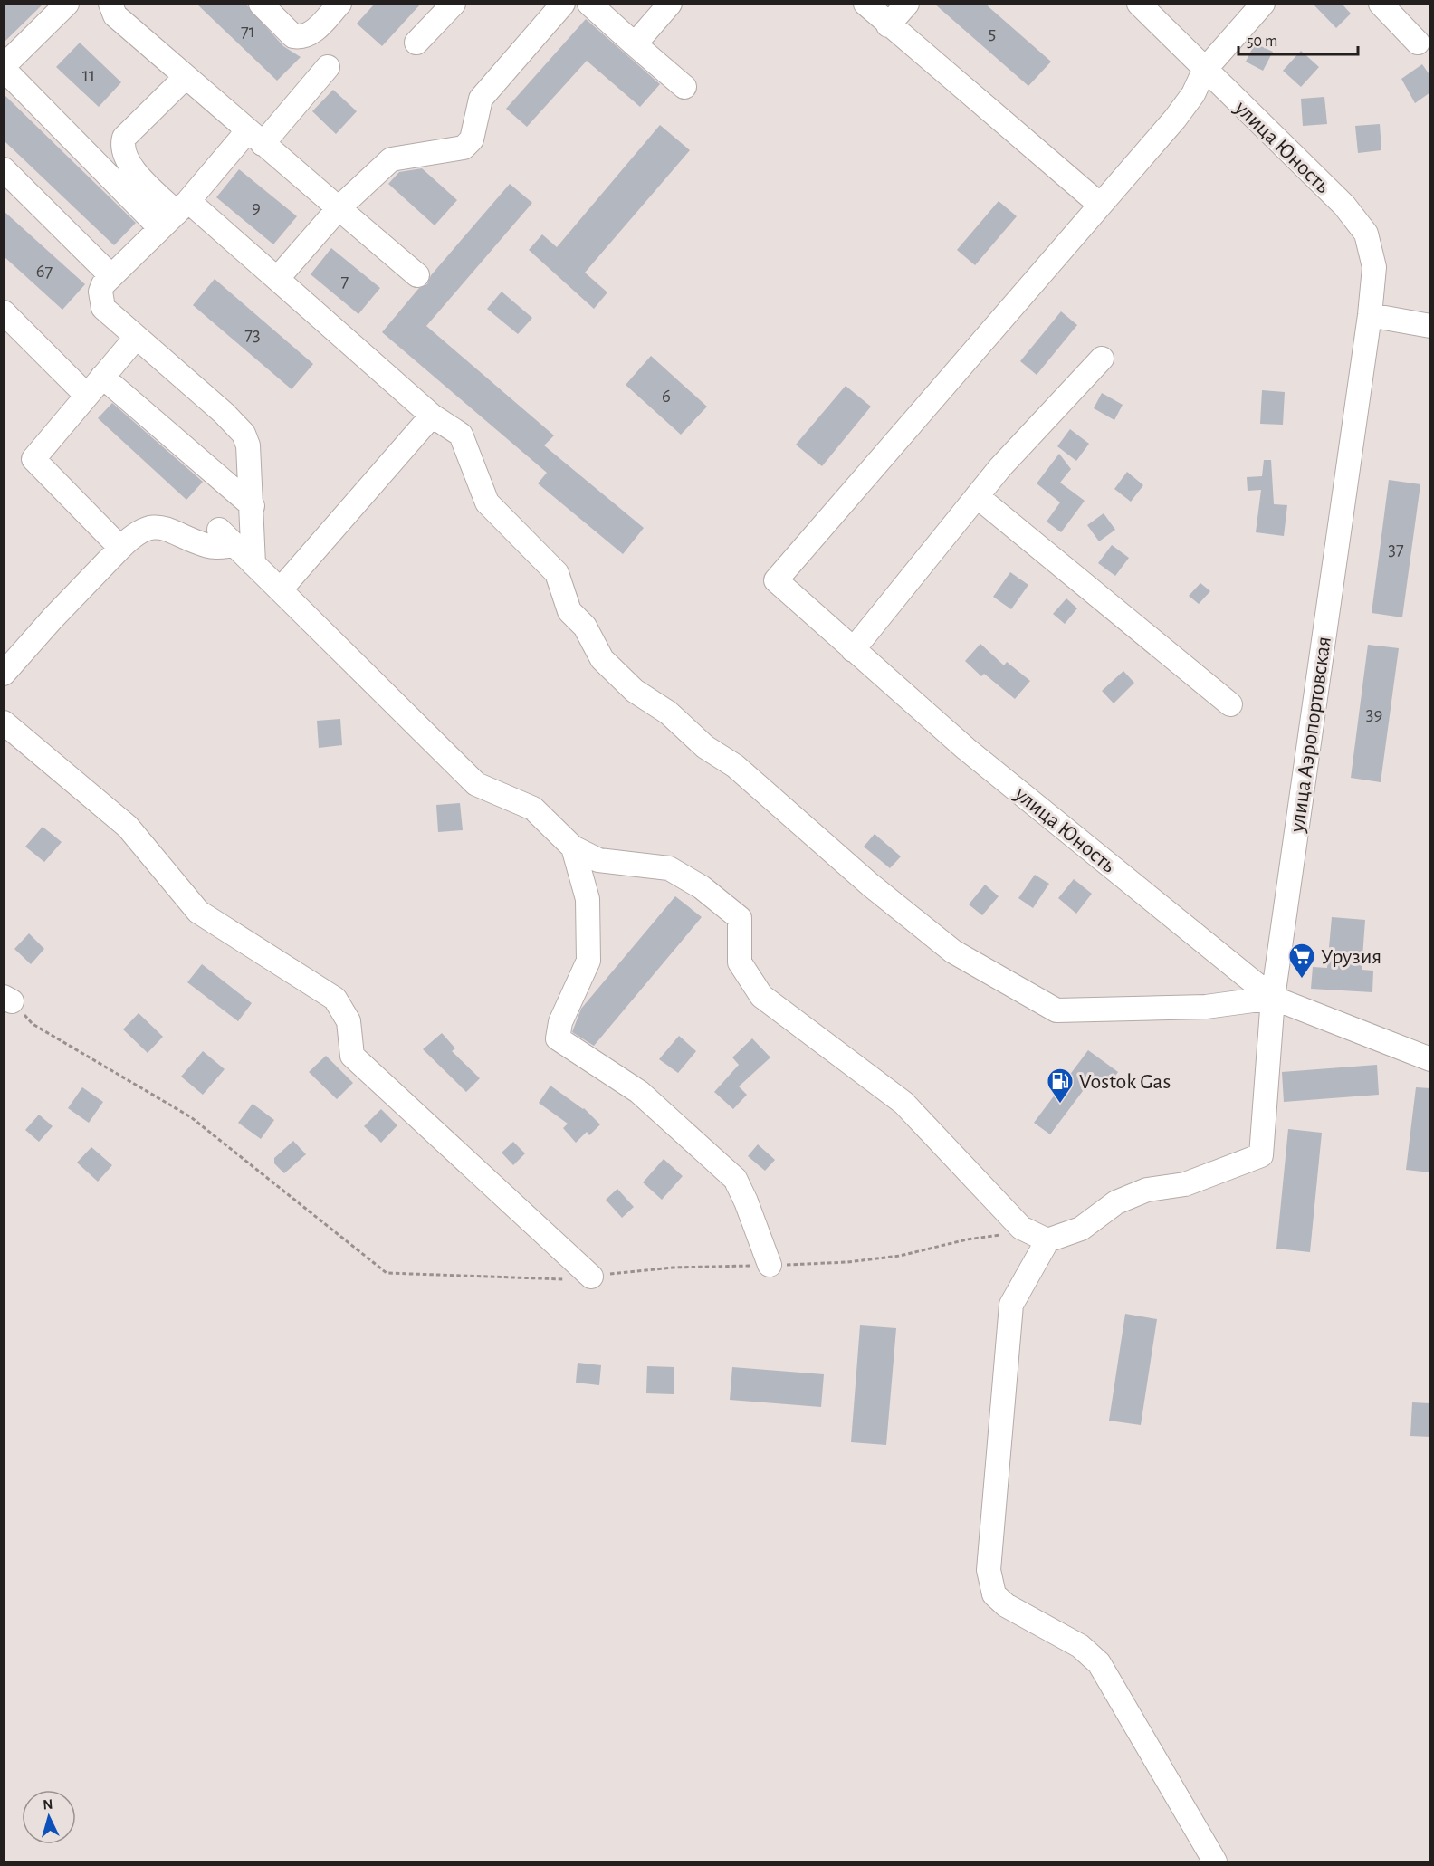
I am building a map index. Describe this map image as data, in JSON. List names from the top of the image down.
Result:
{
  "streets": {
    "street": ["улица Юность", "улица Аэропортовская"]
  },
  "crossings": [
    ["улица Юность", "улица Аэропортовская"]
  ],
  "places": {
    "supermarket": ["Урузия"],
    "fuel station": ["Vostok Gas"]
  },
  "house_numbers": [
    "71",
    "5",
    "11",
    "9",
    "67",
    "7",
    "73",
    "6",
    "37",
    "39"
  ],
  "scale_bar": "50 m",
  "north": "top"
}
